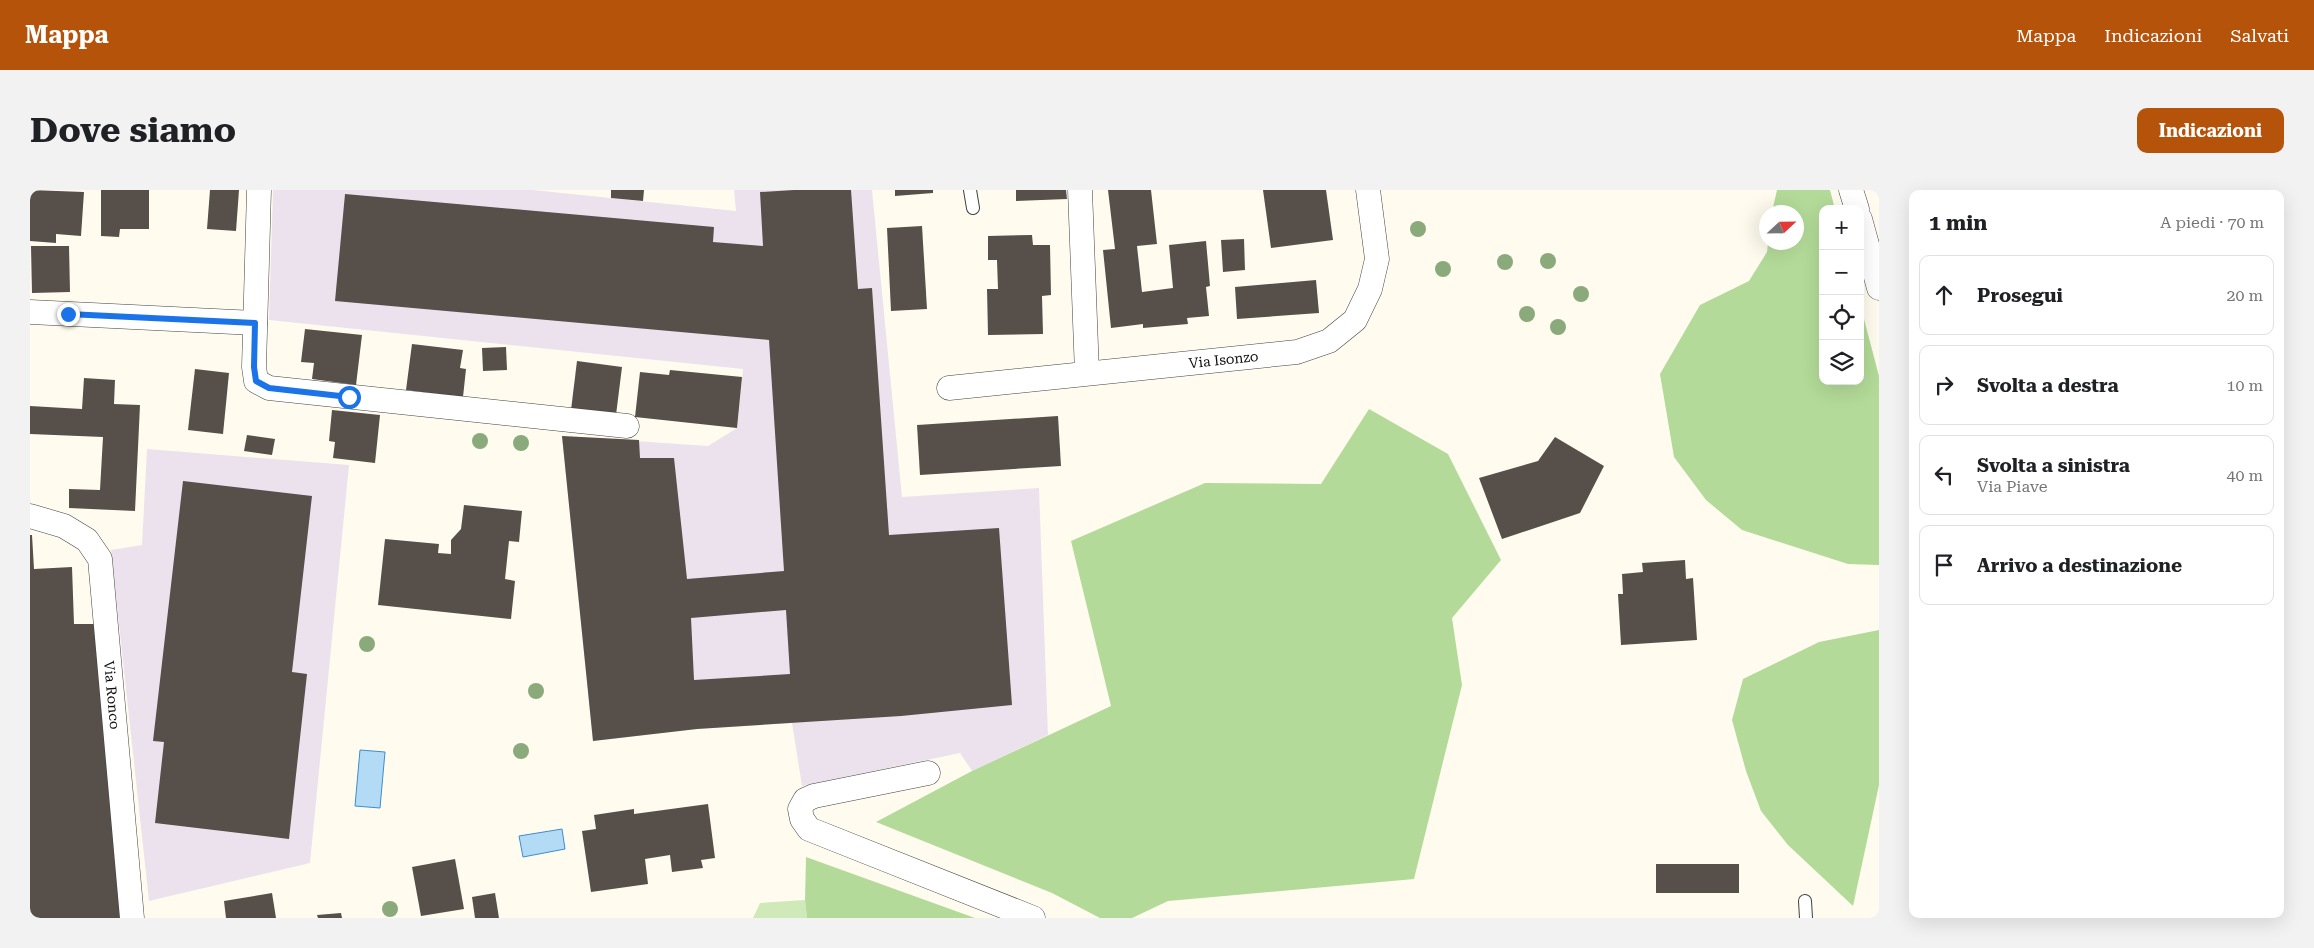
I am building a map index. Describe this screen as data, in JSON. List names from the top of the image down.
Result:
{
  "streets": {
    "street": ["Via Isonzo", "Via Ronco"]
  },
  "north": "right",
  "page": {
    "header": "Mappa",
    "nav": ["Mappa", "Indicazioni", "Salvati"],
    "buttons": "Indicazioni",
    "title": "Dove siamo",
    "heading": ["1 min", "A piedi · 70 m"],
    "map_buttons": ["+", "−"],
    "list": [
      ["Prosegui", "20 m"],
      ["Svolta a destra", "10 m"],
      ["Svolta a sinistra", "Via Piave", "40 m"],
      "Arrivo a destinazione"
    ]
  }
}
